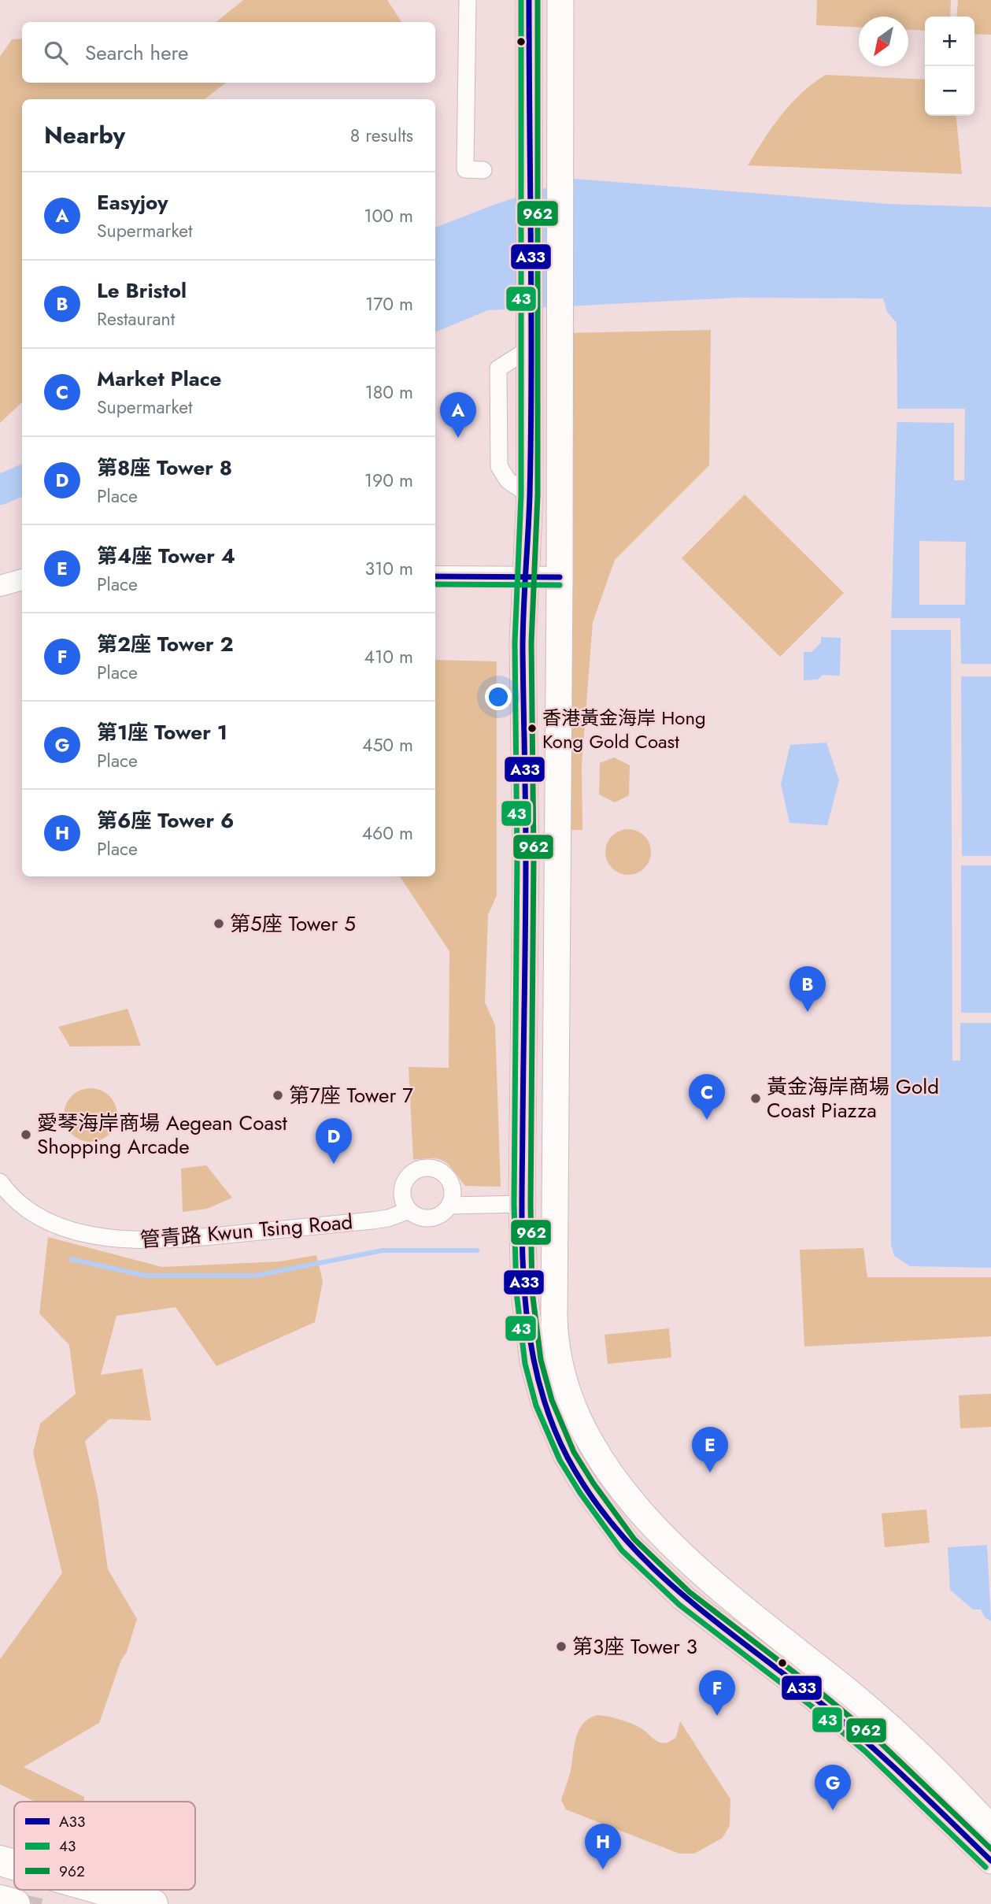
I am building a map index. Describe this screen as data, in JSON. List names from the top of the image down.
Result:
{
  "streets": {
    "street": ["管青路 Kwun Tsing Road"]
  },
  "places": [
    "香港黃金海岸 Hong Kong Gold Coast",
    "第5座 Tower 5",
    "第7座 Tower 7",
    "黃金海岸商場 Gold Coast Piazza",
    "愛琴海岸商場 Aegean Coast Shopping Arcade",
    "第3座 Tower 3"
  ],
  "lines": ["transit line A33", "transit line 43", "transit line 962"],
  "legend": ["A33", "43", "962"],
  "north": "bottom left",
  "page": {
    "map_buttons": ["+", "−"],
    "search": "Search here",
    "heading": ["Nearby", "8 results"],
    "list": [
      {
        "mark": "A",
        "name": "Easyjoy",
        "note": "Supermarket",
        "value": "100 m"
      },
      {
        "mark": "B",
        "name": "Le Bristol",
        "note": "Restaurant",
        "value": "170 m"
      },
      {
        "mark": "C",
        "name": "Market Place",
        "note": "Supermarket",
        "value": "180 m"
      },
      {
        "mark": "D",
        "name": "第8座 Tower 8",
        "note": "Place",
        "value": "190 m"
      },
      {
        "mark": "E",
        "name": "第4座 Tower 4",
        "note": "Place",
        "value": "310 m"
      },
      {
        "mark": "F",
        "name": "第2座 Tower 2",
        "note": "Place",
        "value": "410 m"
      },
      {
        "mark": "G",
        "name": "第1座 Tower 1",
        "note": "Place",
        "value": "450 m"
      },
      {
        "mark": "H",
        "name": "第6座 Tower 6",
        "note": "Place",
        "value": "460 m"
      }
    ],
    "pins": [
      "A",
      "B",
      "C",
      "D",
      "E",
      "F",
      "G",
      "H"
    ]
  }
}
